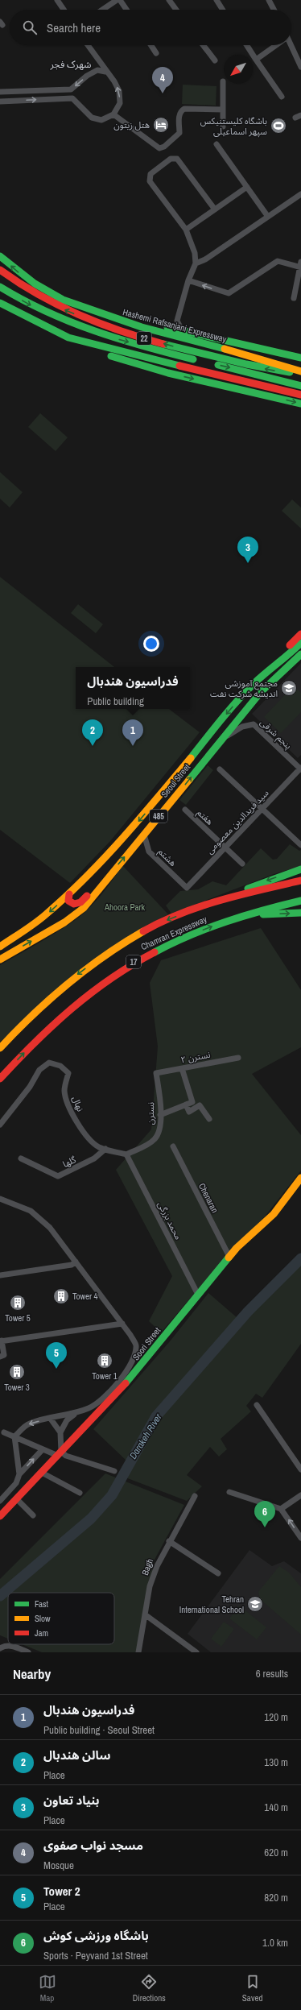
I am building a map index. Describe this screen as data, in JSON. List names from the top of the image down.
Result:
{
  "streets": {
    "main road": [
      "Hashemi Rafsanjani Expressway",
      "22",
      "Seoul Street",
      "485",
      "Chamran Expressway",
      "17",
      "Soori Street"
    ],
    "street": [
      "پنجم شرقی",
      "هفتم",
      "سید فریدالدین معصومی",
      "هشتم",
      "نسترن ۲",
      "نهال",
      "نسترن",
      "گلها",
      "Chenaran",
      "محمد بزرگی",
      "Bagh"
    ]
  },
  "crossings": [
    ["پنجم شرقی", "Seoul Street"],
    ["پنجم شرقی", "سید فریدالدین معصومی"],
    ["Seoul Street", "هشتم"],
    ["هفتم", "سید فریدالدین معصومی"],
    ["سید فریدالدین معصومی", "هشتم"],
    ["نسترن ۲", "نسترن"],
    ["نهال", "نسترن"],
    ["نهال", "گلها"],
    ["نهال", "محمد بزرگی"],
    ["نسترن", "محمد بزرگی"],
    ["Chenaran", "Soori Street"],
    ["محمد بزرگی", "Soori Street"]
  ],
  "districts": ["شهرک فجر"],
  "water": ["Darakeh River"],
  "parks": ["Ahoora Park"],
  "places": {
    "hotel": ["هتل زیتون"],
    "sports": ["باشگاه کلیستنیکس سپهر اسماعیلی"],
    "school or university": ["مجتمع آموزشی اندیشه شرکت نفت", "Tehran International School"],
    "building": [
      "Tower 4",
      "Tower 5",
      "Tower 1",
      "Tower 3"
    ]
  },
  "legend": ["Fast", "Slow", "Jam"],
  "north": "bottom left",
  "page": {
    "search": "Search here",
    "pins": [
      "4",
      "3",
      "1",
      "2",
      "5",
      "6"
    ],
    "popup": ["فدراسیون هندبال", "Public building"],
    "heading": ["Nearby", "6 results"],
    "list": [
      {
        "mark": "1",
        "name": "فدراسیون هندبال",
        "note": "Public building · Seoul Street",
        "value": "120 m"
      },
      {
        "mark": "2",
        "name": "سالن هندبال",
        "note": "Place",
        "value": "130 m"
      },
      {
        "mark": "3",
        "name": "بنیاد تعاون",
        "note": "Place",
        "value": "140 m"
      },
      {
        "mark": "4",
        "name": "مسجد نواب صفوی",
        "note": "Mosque",
        "value": "620 m"
      },
      {
        "mark": "5",
        "name": "Tower 2",
        "note": "Place",
        "value": "820 m"
      },
      {
        "mark": "6",
        "name": "باشگاه ورزشی کوش",
        "note": "Sports · Peyvand 1st Street",
        "value": "1.0 km"
      }
    ],
    "nav": ["Map", "Directions", "Saved"]
  }
}
